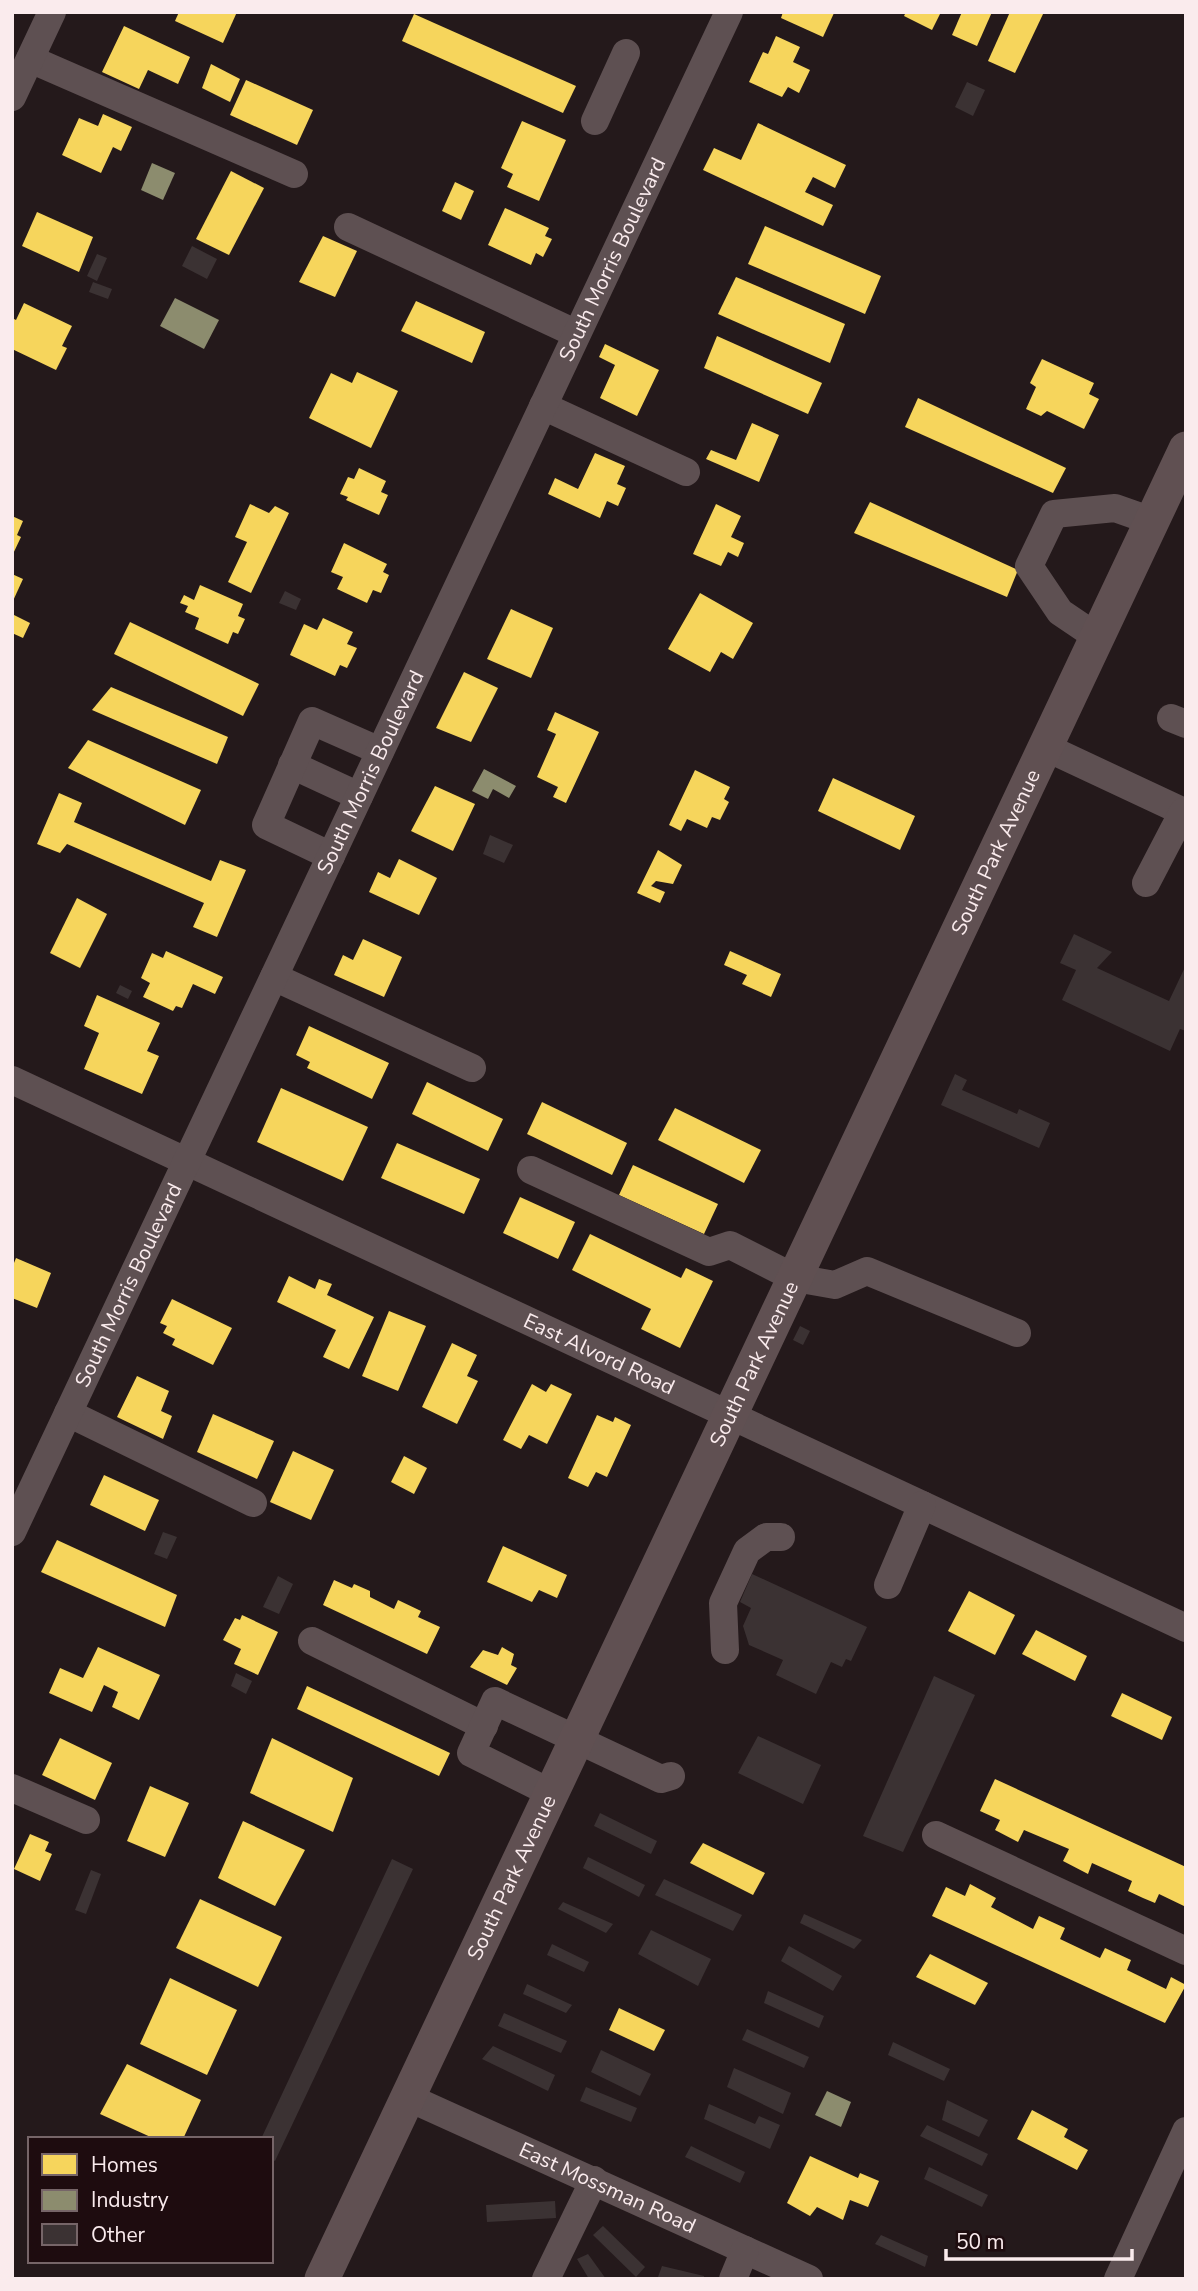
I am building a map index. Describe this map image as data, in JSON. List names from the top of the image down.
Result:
{
  "streets": {
    "main road": ["South Park Avenue"],
    "street": ["South Morris Boulevard", "East Alvord Road", "East Mossman Road"]
  },
  "crossings": [
    ["South Morris Boulevard", "East Alvord Road"],
    ["South Park Avenue", "East Alvord Road"],
    ["South Park Avenue", "East Mossman Road"]
  ],
  "legend": ["Homes", "Industry", "Other"],
  "scale_bar": "50 m"
}
